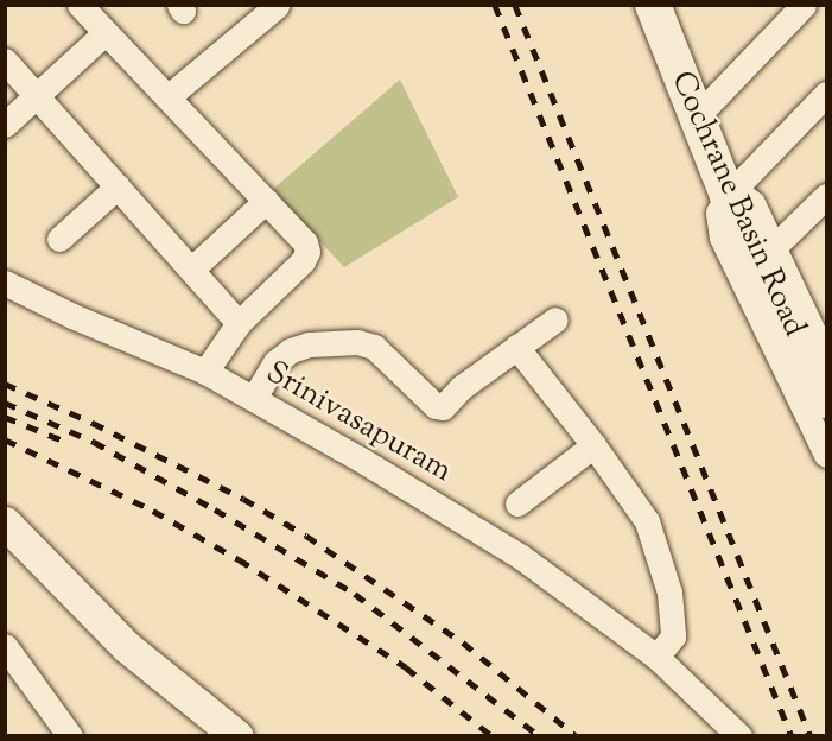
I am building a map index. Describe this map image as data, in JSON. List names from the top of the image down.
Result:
{
  "streets": {
    "main road": ["Cochrane Basin Road"],
    "street": ["Srinivasapuram"]
  }
}
